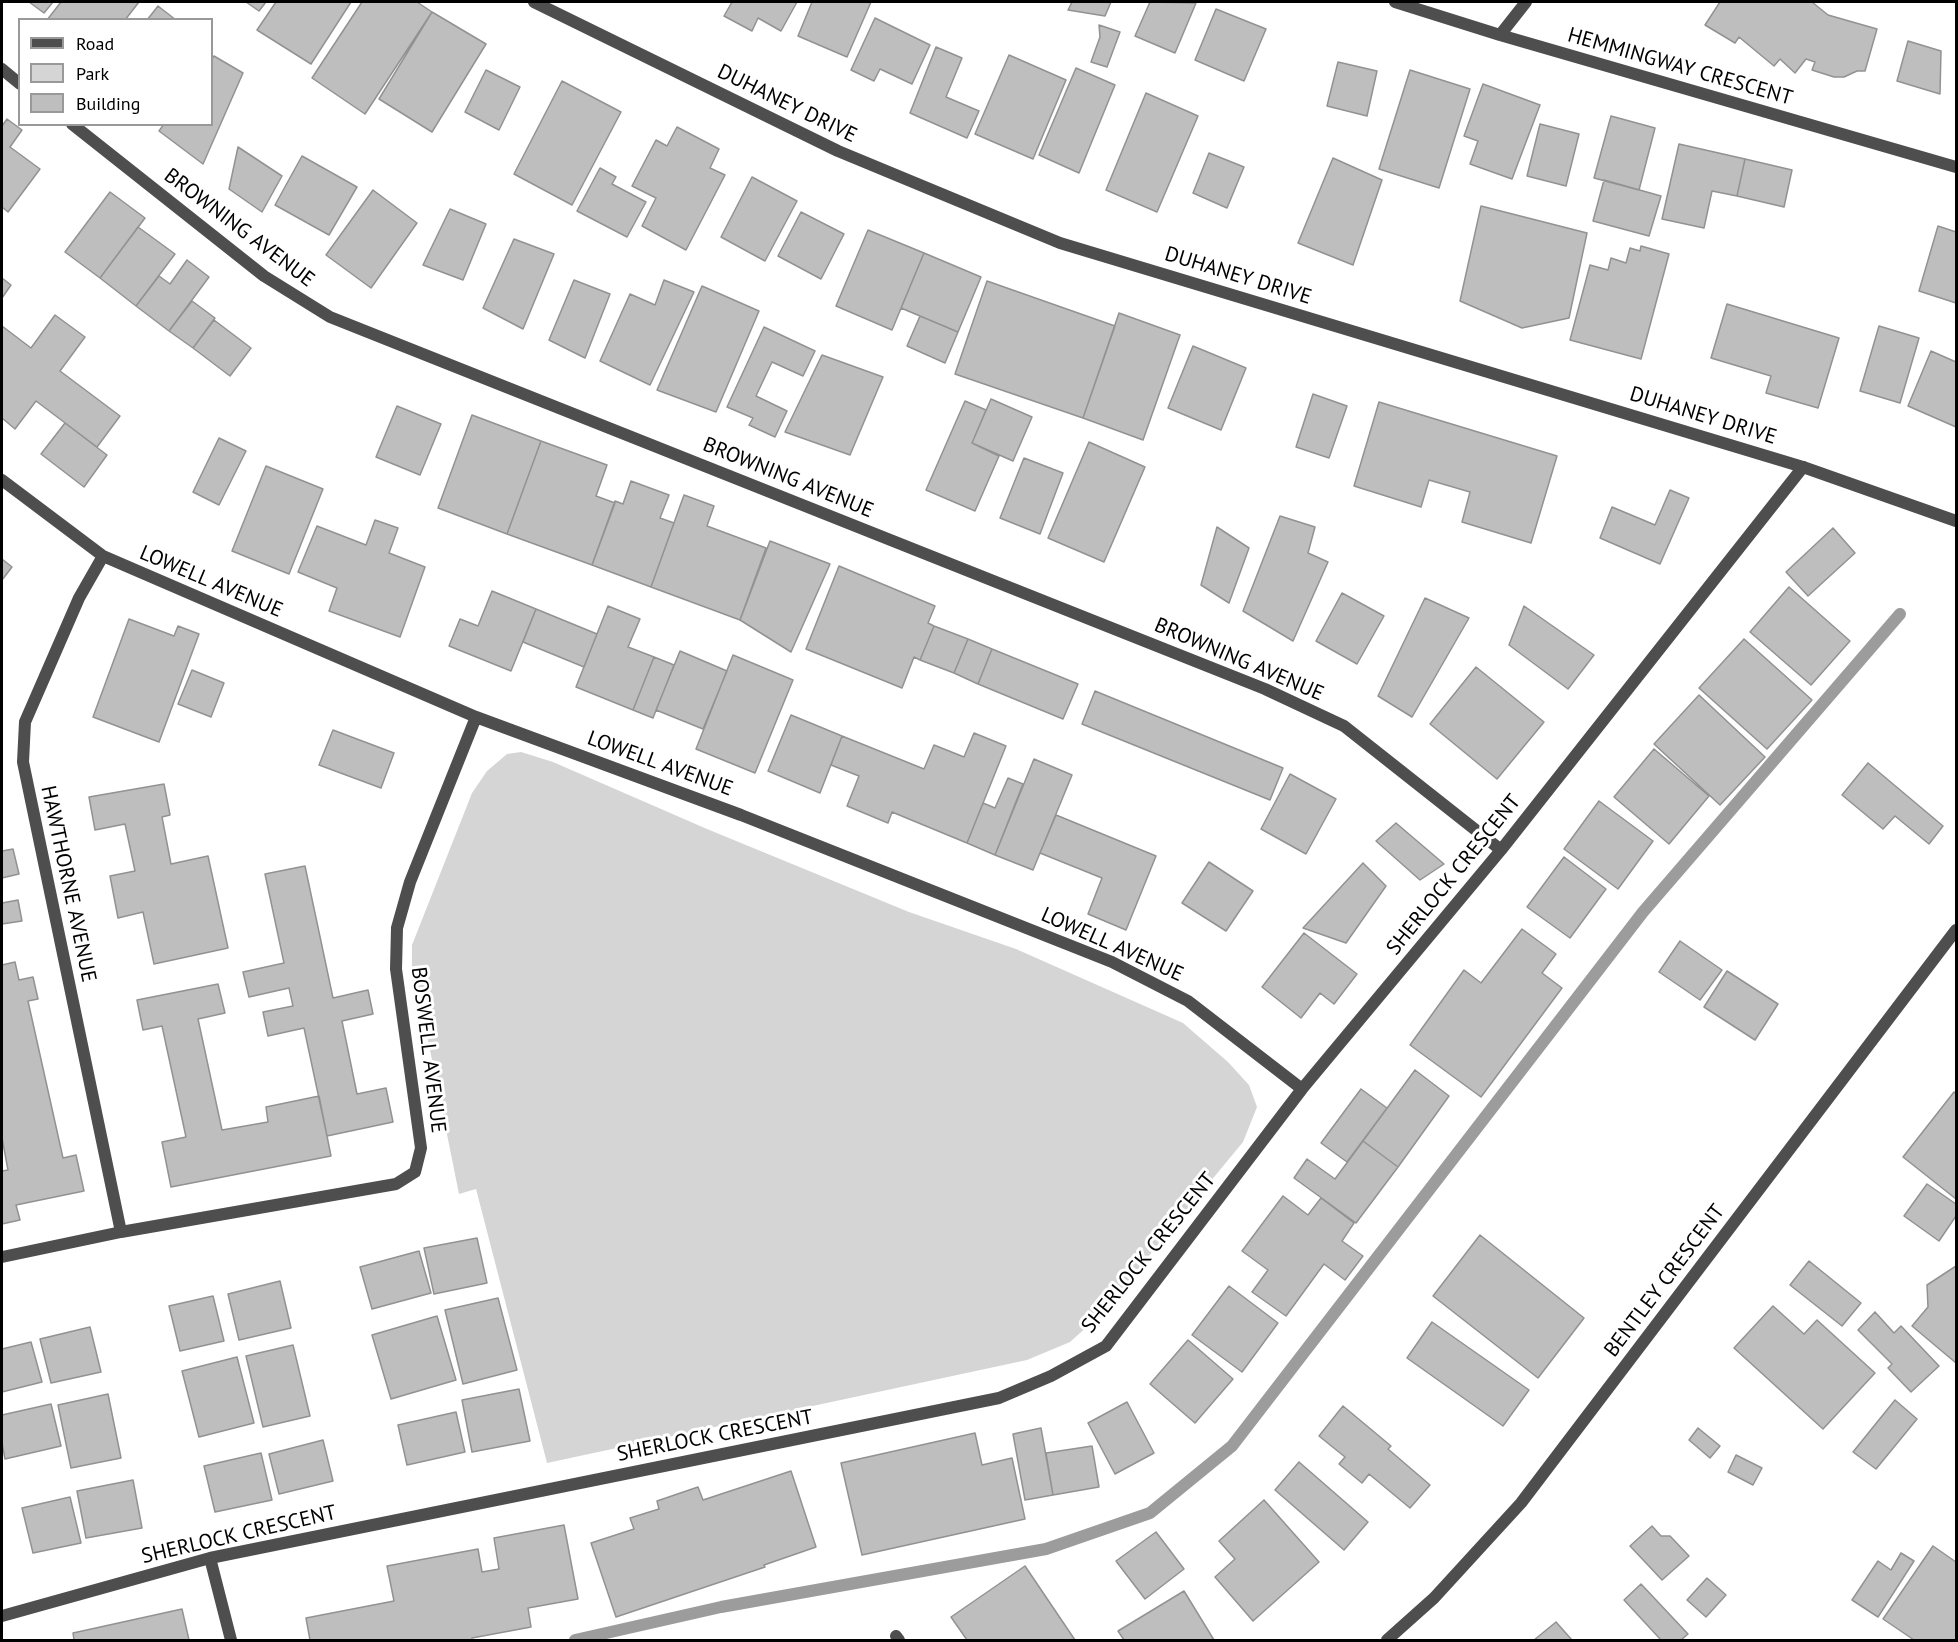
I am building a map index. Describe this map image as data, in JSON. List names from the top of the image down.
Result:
{
  "streets": {
    "street": [
      "HEMMINGWAY CRESCENT",
      "DUHANEY DRIVE",
      "BROWNING AVENUE",
      "LOWELL AVENUE",
      "SHERLOCK CRESCENT",
      "HAWTHORNE AVENUE",
      "BOSWELL AVENUE",
      "BENTLEY CRESCENT"
    ]
  },
  "crossings": [
    ["DUHANEY DRIVE", "SHERLOCK CRESCENT"],
    ["BROWNING AVENUE", "SHERLOCK CRESCENT"],
    ["LOWELL AVENUE", "SHERLOCK CRESCENT"],
    ["LOWELL AVENUE", "HAWTHORNE AVENUE"],
    ["LOWELL AVENUE", "BOSWELL AVENUE"],
    ["HAWTHORNE AVENUE", "BOSWELL AVENUE"]
  ],
  "legend": ["Road", "Park", "Building"]
}
